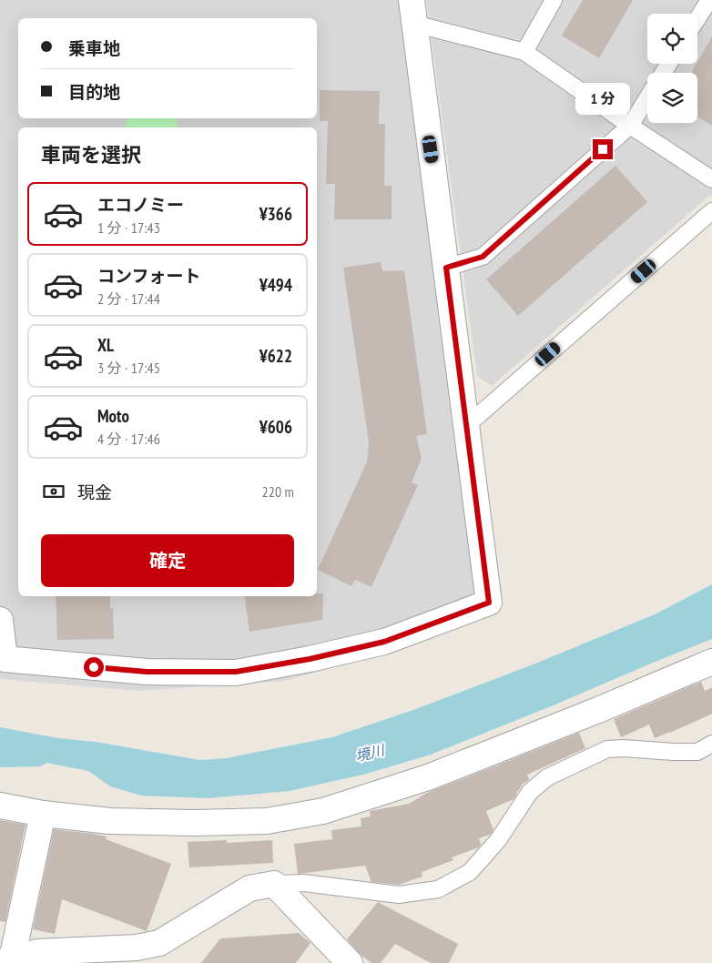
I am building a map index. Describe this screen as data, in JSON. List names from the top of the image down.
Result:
{
  "water": ["境川"],
  "page": {
    "banner": ["乗車地", "目的地"],
    "bubble": "1 分",
    "heading": "車両を選択",
    "list": [
      {
        "name": "エコノミー",
        "note": "1 分 · 17:43",
        "value": "¥366"
      },
      {
        "name": "コンフォート",
        "note": "2 分 · 17:44",
        "value": "¥494"
      },
      {
        "name": "XL",
        "note": "3 分 · 17:45",
        "value": "¥622"
      },
      {
        "name": "Moto",
        "note": "4 分 · 17:46",
        "value": "¥606"
      }
    ],
    "pay": ["現金", "220 m"],
    "buttons": "確定"
  }
}
